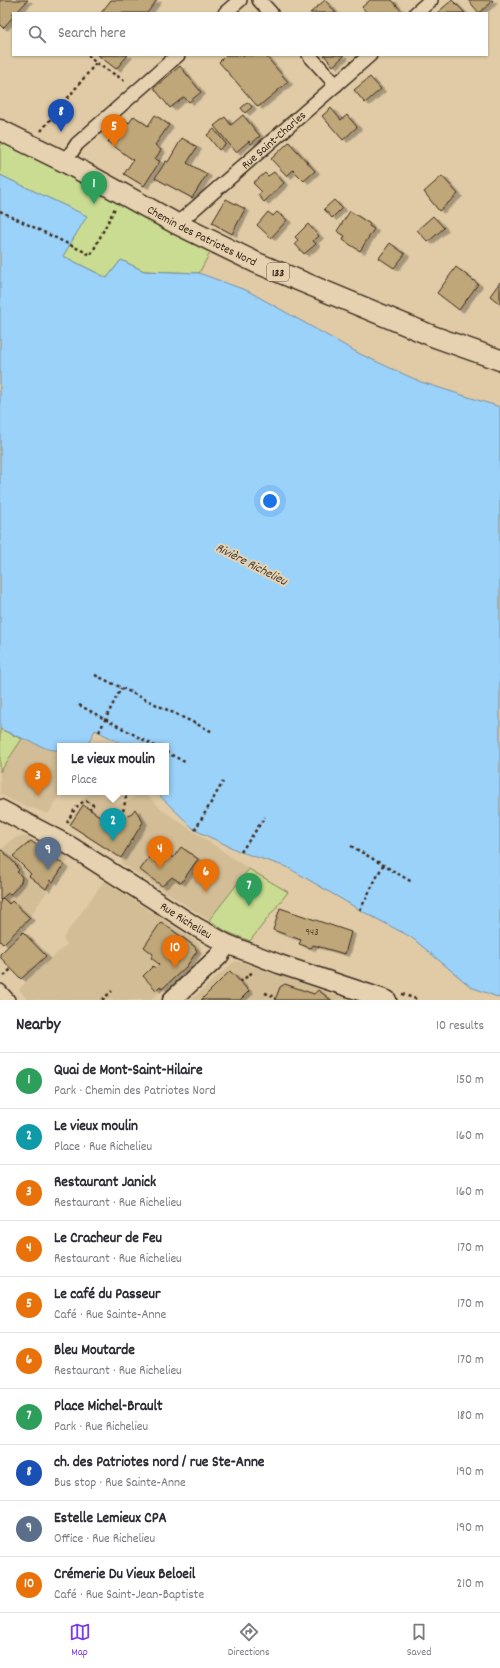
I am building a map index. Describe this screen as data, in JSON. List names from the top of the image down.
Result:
{
  "streets": {
    "main road": ["Chemin des Patriotes Nord", "133", "Rue Richelieu"],
    "street": ["Rue Saint-Charles"]
  },
  "crossings": [
    ["Rue Saint-Charles", "Chemin des Patriotes Nord"]
  ],
  "water": ["Rivière Richelieu"],
  "house_numbers": ["943"],
  "page": {
    "search": "Search here",
    "pins": [
      "8",
      "5",
      "1",
      "3",
      "2",
      "4",
      "9",
      "6",
      "7",
      "10"
    ],
    "popup": ["Le vieux moulin", "Place"],
    "heading": ["Nearby", "10 results"],
    "list": [
      {
        "mark": "1",
        "name": "Quai de Mont-Saint-Hilaire",
        "note": "Park · Chemin des Patriotes Nord",
        "value": "150 m"
      },
      {
        "mark": "2",
        "name": "Le vieux moulin",
        "note": "Place · Rue Richelieu",
        "value": "160 m"
      },
      {
        "mark": "3",
        "name": "Restaurant Janick",
        "note": "Restaurant · Rue Richelieu",
        "value": "160 m"
      },
      {
        "mark": "4",
        "name": "Le Cracheur de Feu",
        "note": "Restaurant · Rue Richelieu",
        "value": "170 m"
      },
      {
        "mark": "5",
        "name": "Le café du Passeur",
        "note": "Café · Rue Sainte-Anne",
        "value": "170 m"
      },
      {
        "mark": "6",
        "name": "Bleu Moutarde",
        "note": "Restaurant · Rue Richelieu",
        "value": "170 m"
      },
      {
        "mark": "7",
        "name": "Place Michel-Brault",
        "note": "Park · Rue Richelieu",
        "value": "180 m"
      },
      {
        "mark": "8",
        "name": "ch. des Patriotes nord / rue Ste-Anne",
        "note": "Bus stop · Rue Sainte-Anne",
        "value": "190 m"
      },
      {
        "mark": "9",
        "name": "Estelle Lemieux CPA",
        "note": "Office · Rue Richelieu",
        "value": "190 m"
      },
      {
        "mark": "10",
        "name": "Crémerie Du Vieux Beloeil",
        "note": "Café · Rue Saint-Jean-Baptiste",
        "value": "210 m"
      }
    ],
    "nav": ["Map", "Directions", "Saved"]
  }
}
